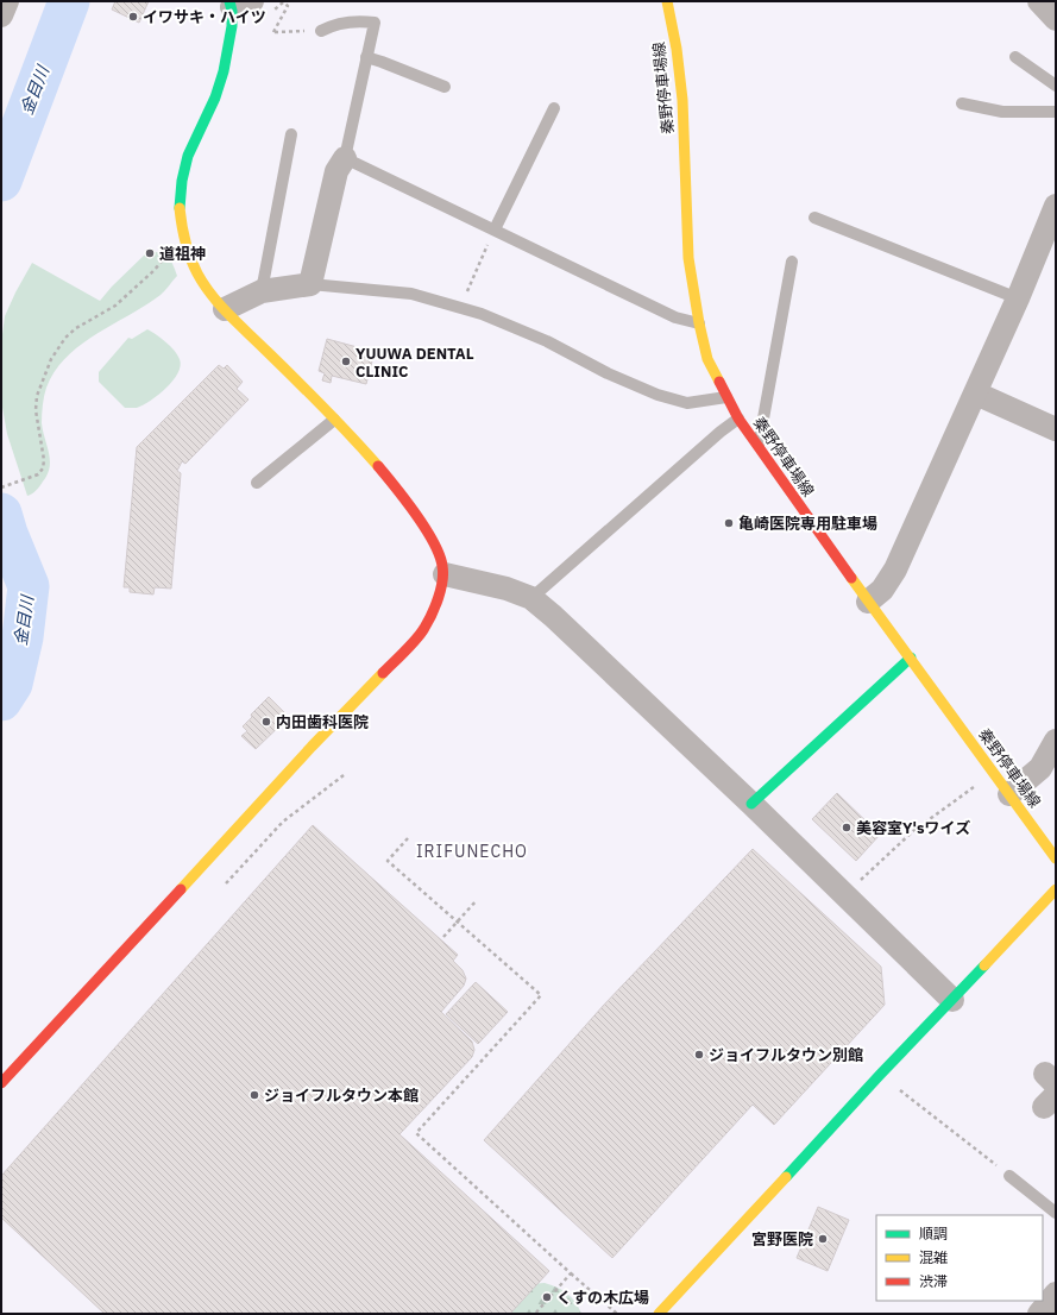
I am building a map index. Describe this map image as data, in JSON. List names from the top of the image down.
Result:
{
  "streets": {
    "street": ["秦野停車場線"]
  },
  "districts": ["IRIFUNECHO"],
  "water": ["金目川"],
  "places": [
    "イワサキ・ハイツ",
    "道祖神",
    "YUUWA DENTAL CLINIC",
    "亀崎医院専用駐車場",
    "内田歯科医院",
    "美容室Y'sワイズ",
    "ジョイフルタウン別館",
    "ジョイフルタウン本館",
    "宮野医院",
    "くすの木広場"
  ],
  "legend": ["順調", "混雑", "渋滞"]
}
